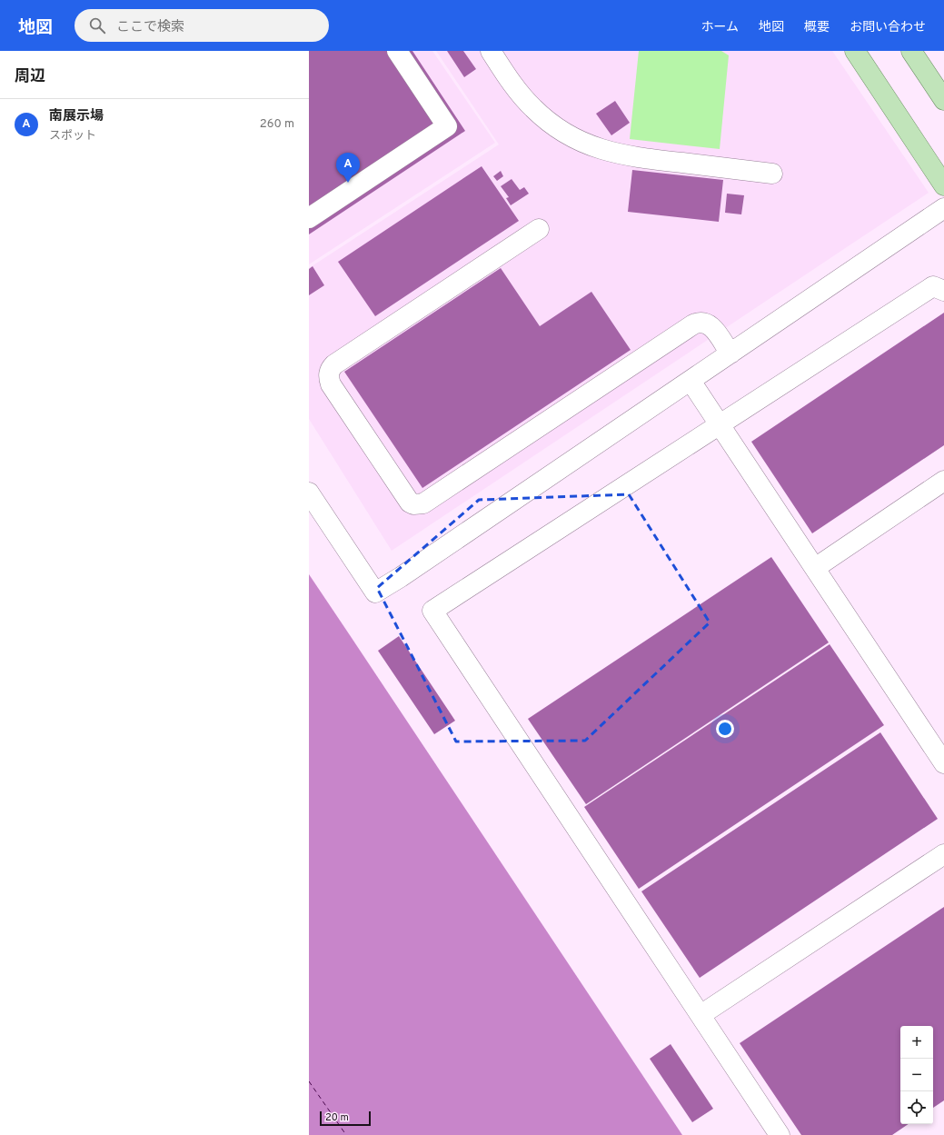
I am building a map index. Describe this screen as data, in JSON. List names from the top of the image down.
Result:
{
  "scale_bar": "20 m",
  "page": {
    "header": "地図",
    "search": "ここで検索",
    "nav": [
      "ホーム",
      "地図",
      "概要",
      "お問い合わせ"
    ],
    "heading": "周辺",
    "list": [
      {
        "mark": "A",
        "name": "南展示場",
        "note": "スポット",
        "value": "260 m"
      }
    ],
    "pins": "A",
    "map_buttons": ["+", "−"],
    "scale": "20 m"
  }
}
